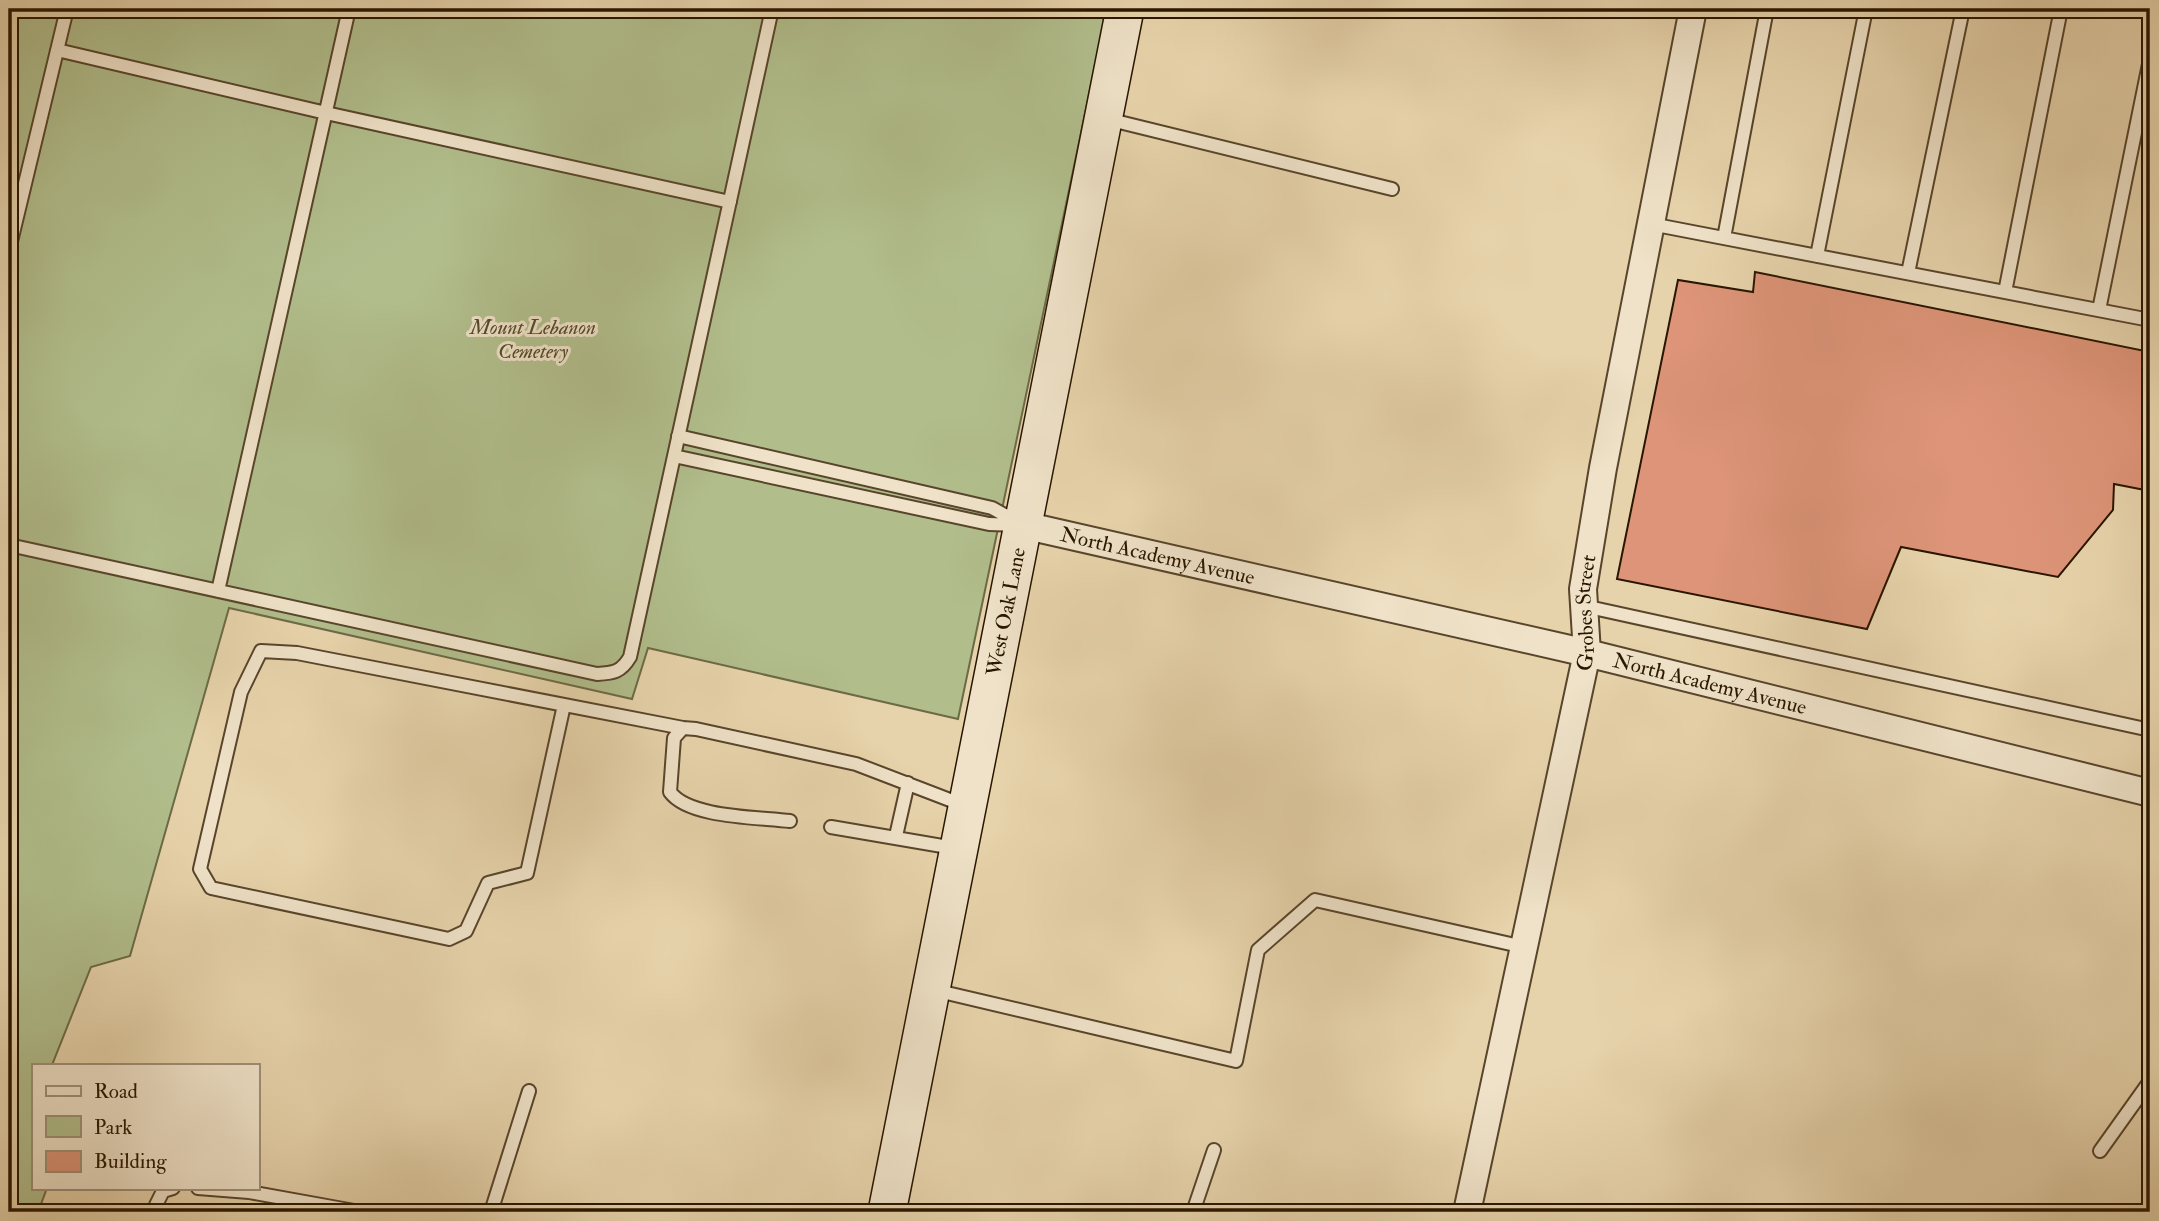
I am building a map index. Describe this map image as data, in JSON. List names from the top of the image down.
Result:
{
  "streets": {
    "main road": ["West Oak Lane"],
    "street": ["North Academy Avenue", "Grobes Street"]
  },
  "crossings": [
    ["North Academy Avenue", "West Oak Lane"],
    ["North Academy Avenue", "Grobes Street"]
  ],
  "parks": ["Mount Lebanon Cemetery"],
  "legend": ["Road", "Park", "Building"]
}
